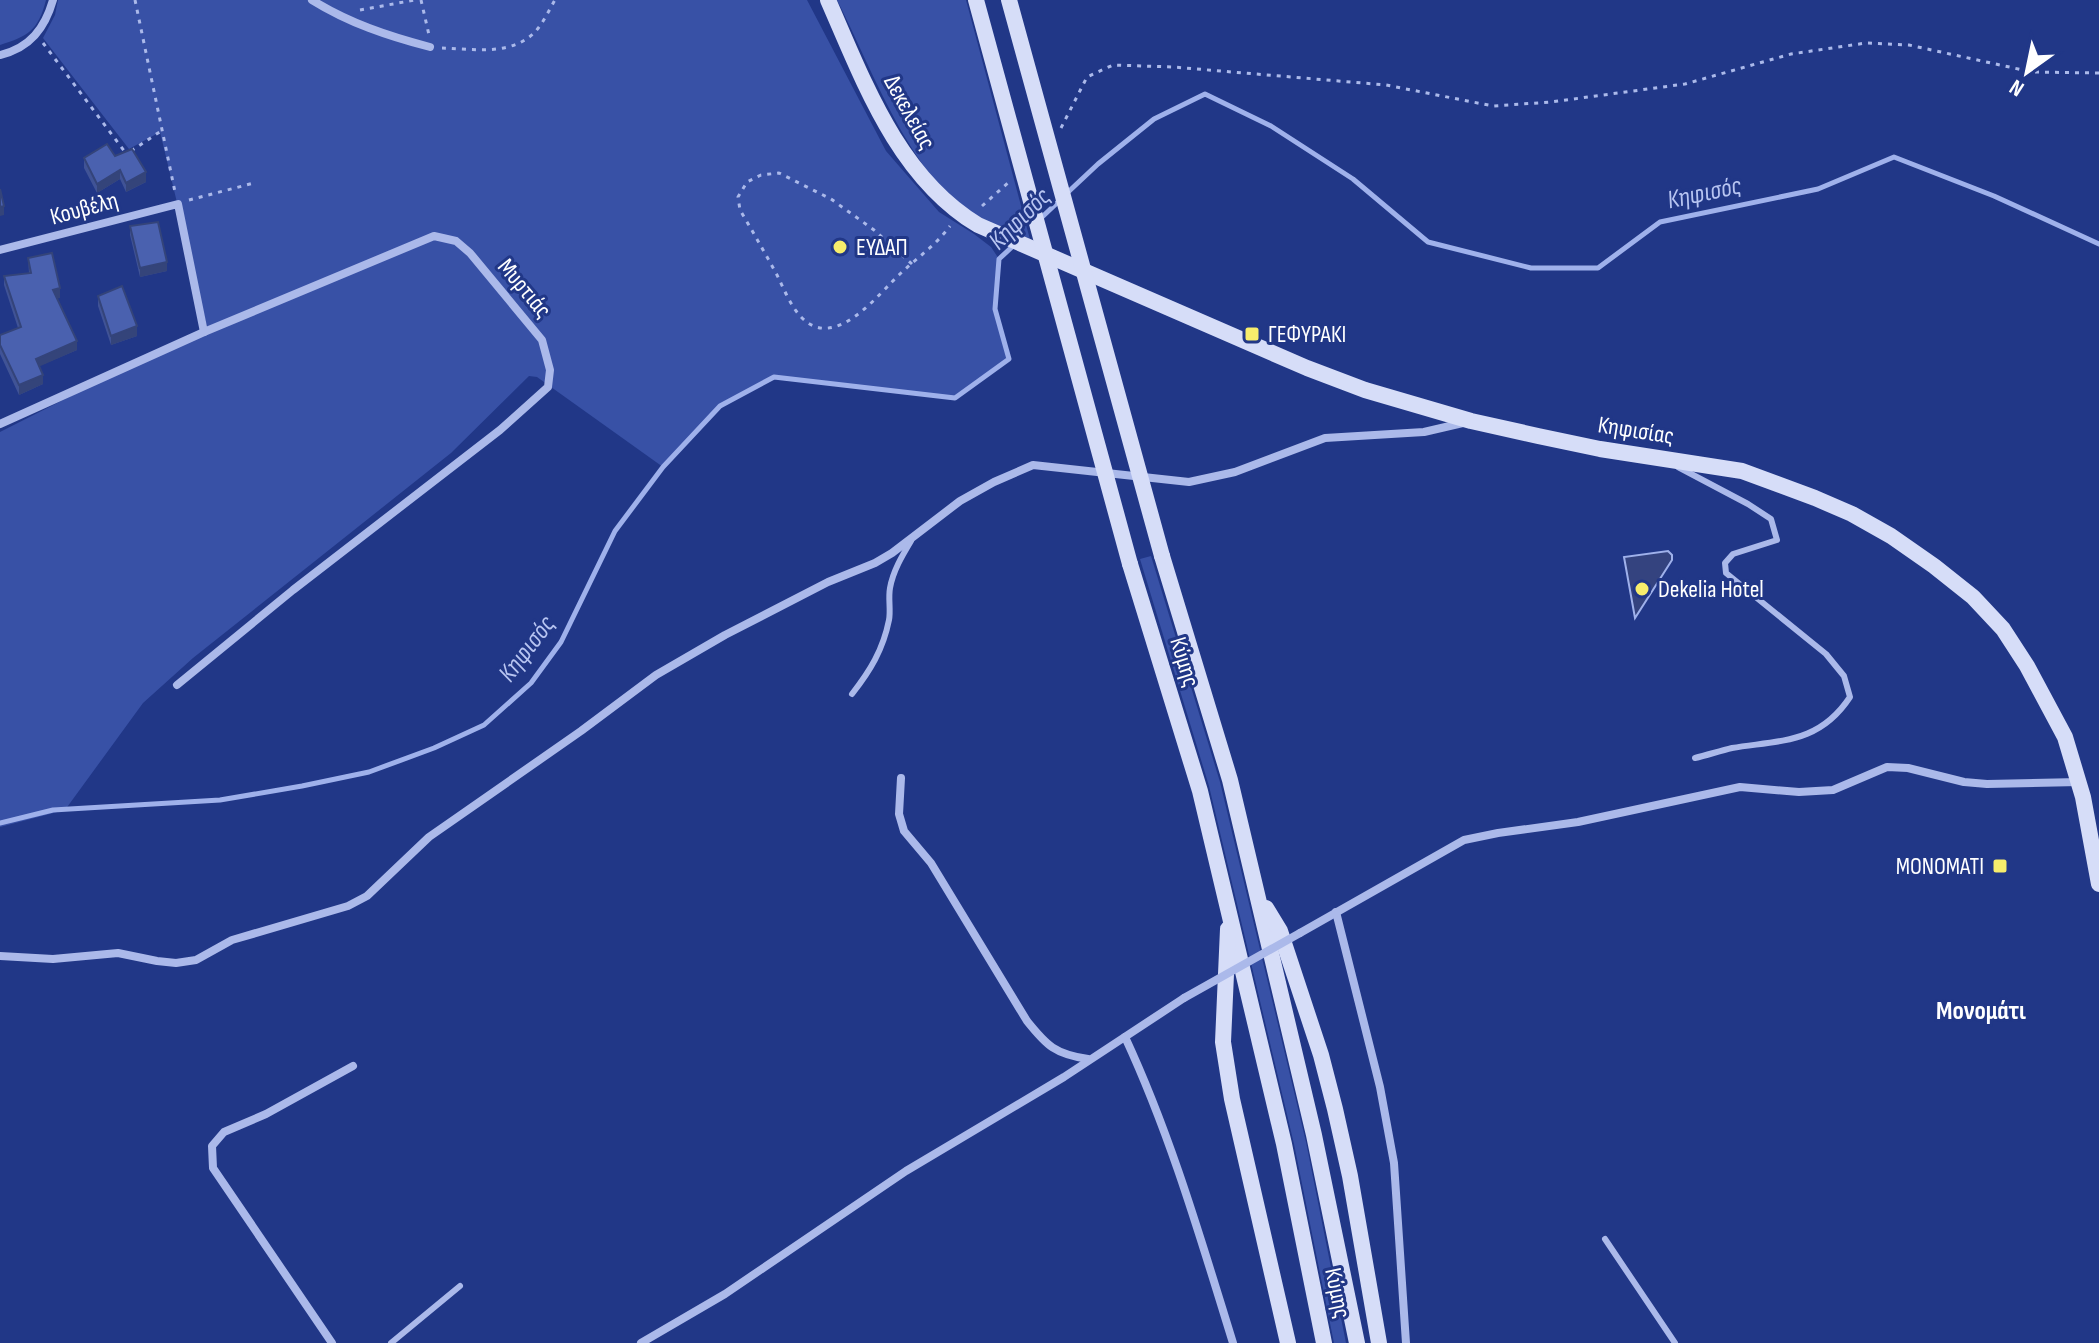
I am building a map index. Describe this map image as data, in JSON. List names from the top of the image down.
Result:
{
  "streets": {
    "main road": ["Δεκελείας", "Κηφισίας", "Κύμης"],
    "street": ["Κουβέλη", "Μυρτιάς"]
  },
  "crossings": [
    ["Δεκελείας", "Κηφισίας"]
  ],
  "districts": ["Μονομάτι"],
  "water": ["Κηφισός"],
  "places": {
    "other": ["ΕΥΔΑΠ", "Dekelia Hotel"],
    "transit": ["ΓΕΦΥΡΑΚΙ", "ΜΟΝΟΜΑΤΙ"]
  },
  "north": "bottom left"
}
